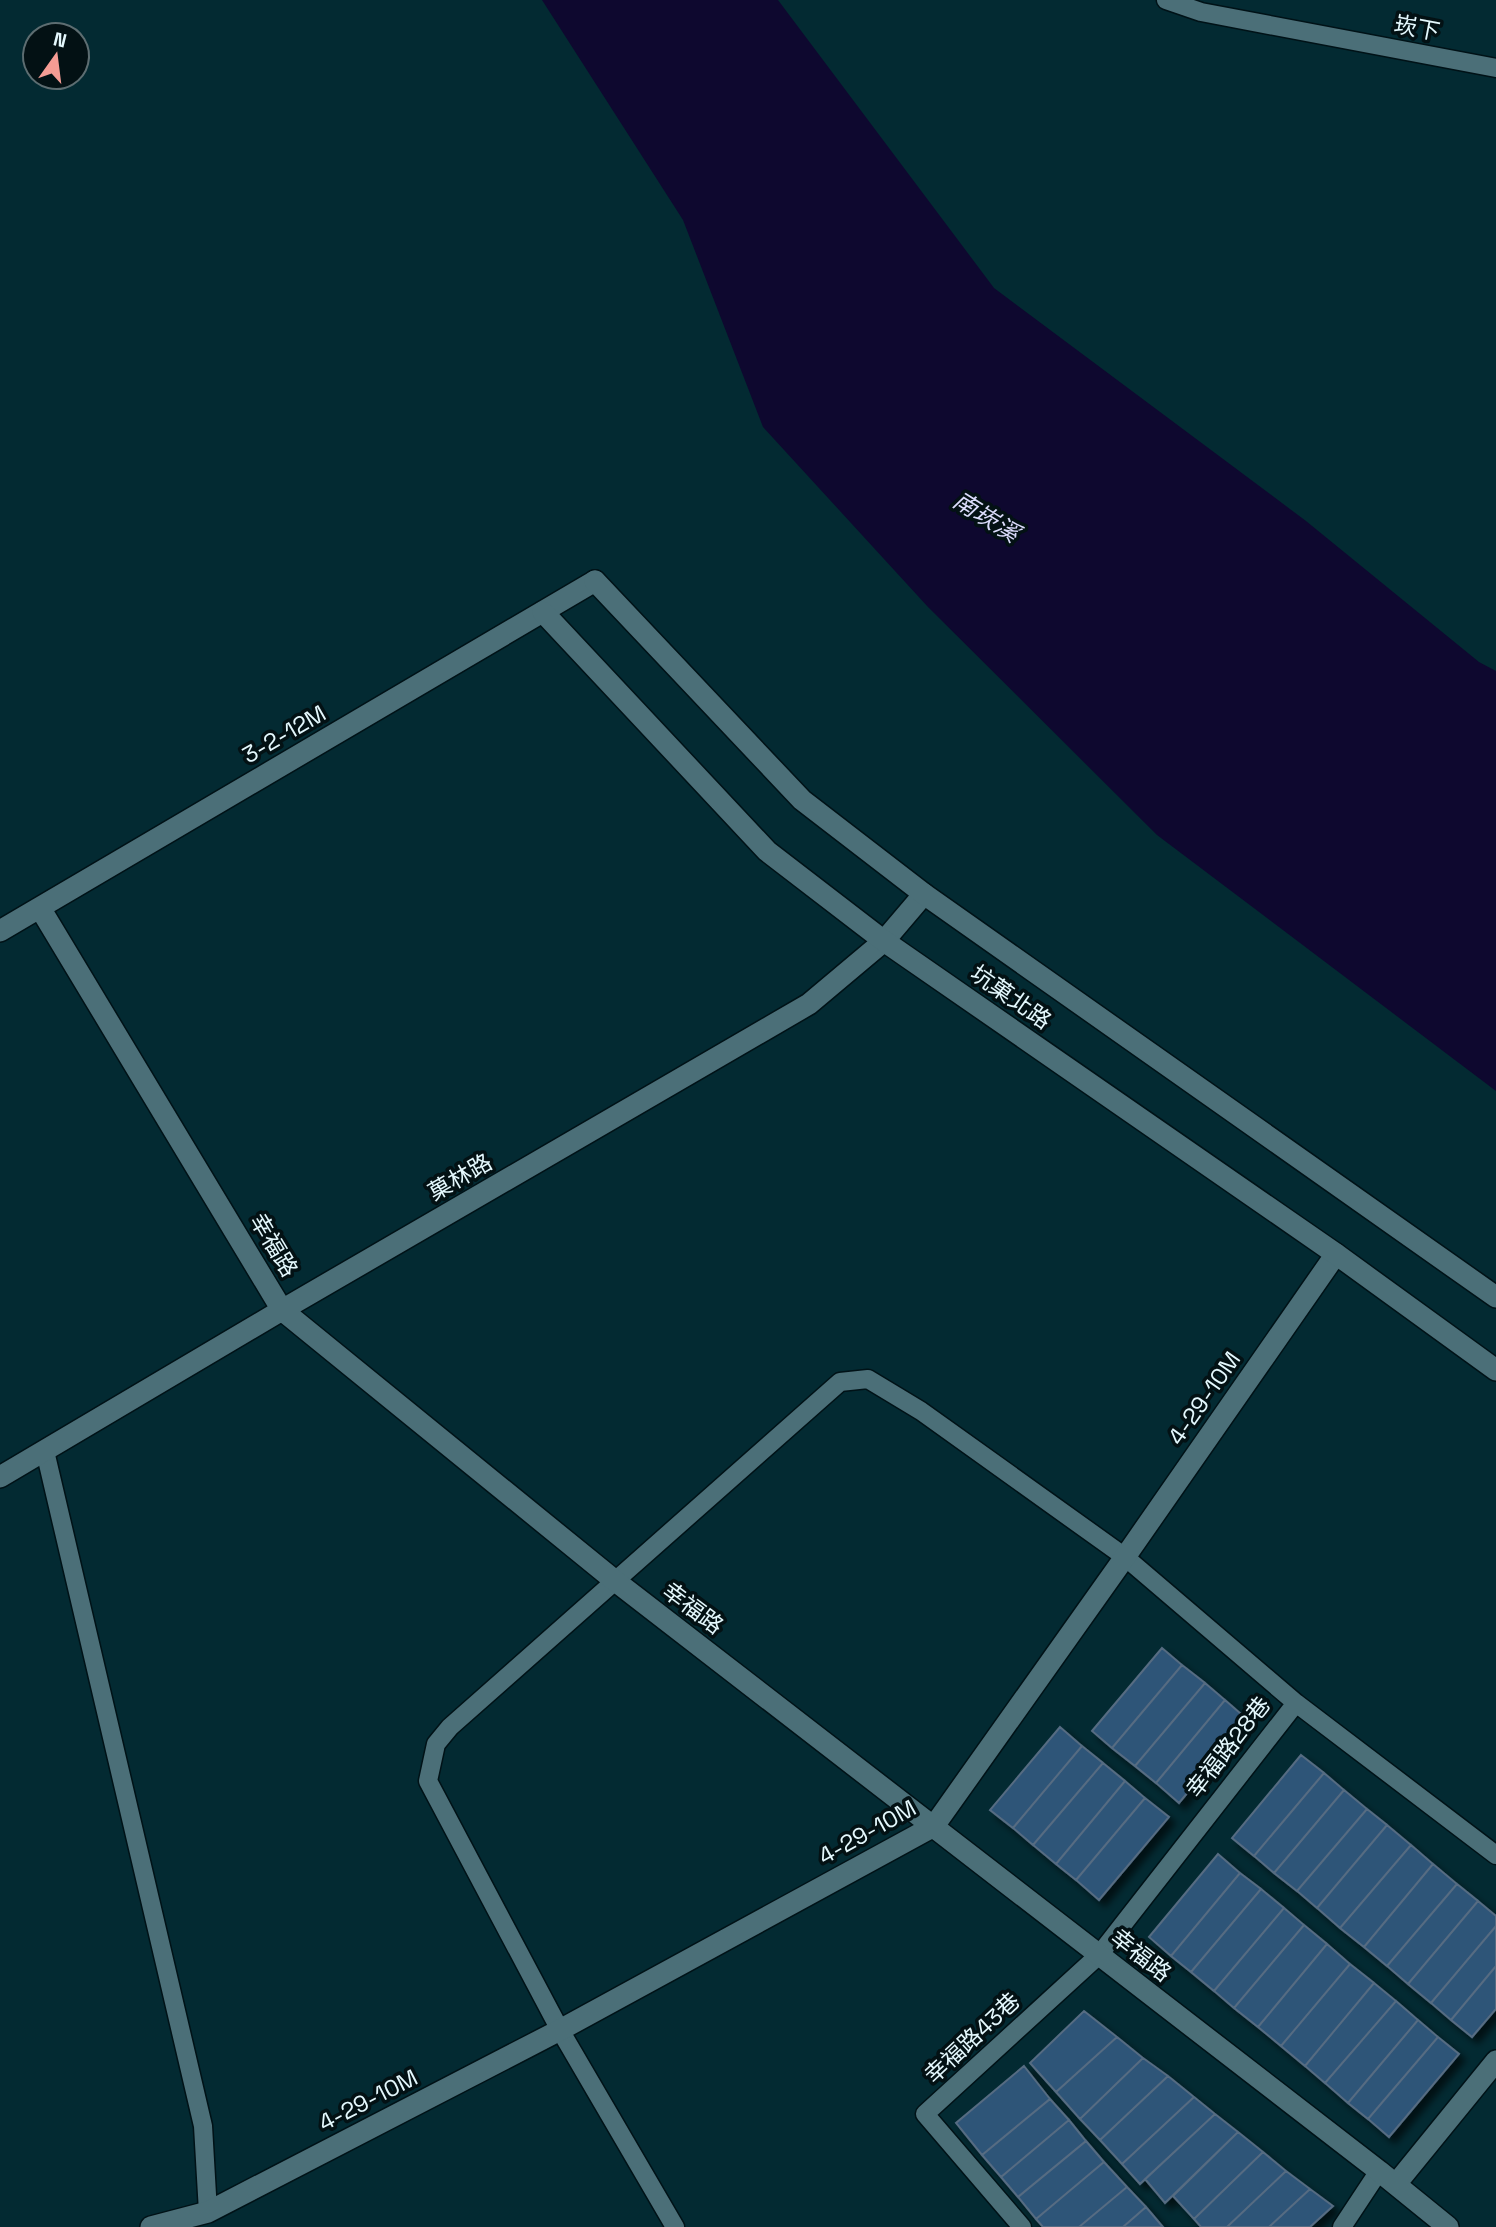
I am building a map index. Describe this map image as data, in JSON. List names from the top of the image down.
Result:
{
  "streets": {
    "street": [
      "3-2-12M",
      "坑菓北路",
      "菓林路",
      "幸福路",
      "4-29-10M"
    ],
    "lane": ["崁下", "幸福路28巷", "幸福路43巷"]
  },
  "crossings": [
    ["3-2-12M", "坑菓北路"],
    ["3-2-12M", "幸福路"],
    ["坑菓北路", "菓林路"],
    ["坑菓北路", "4-29-10M"],
    ["菓林路", "幸福路"],
    ["幸福路", "4-29-10M"],
    ["幸福路", "幸福路28巷"],
    ["幸福路", "幸福路43巷"],
    ["幸福路28巷", "幸福路43巷"]
  ],
  "water": ["南崁溪"],
  "north": "top"
}
